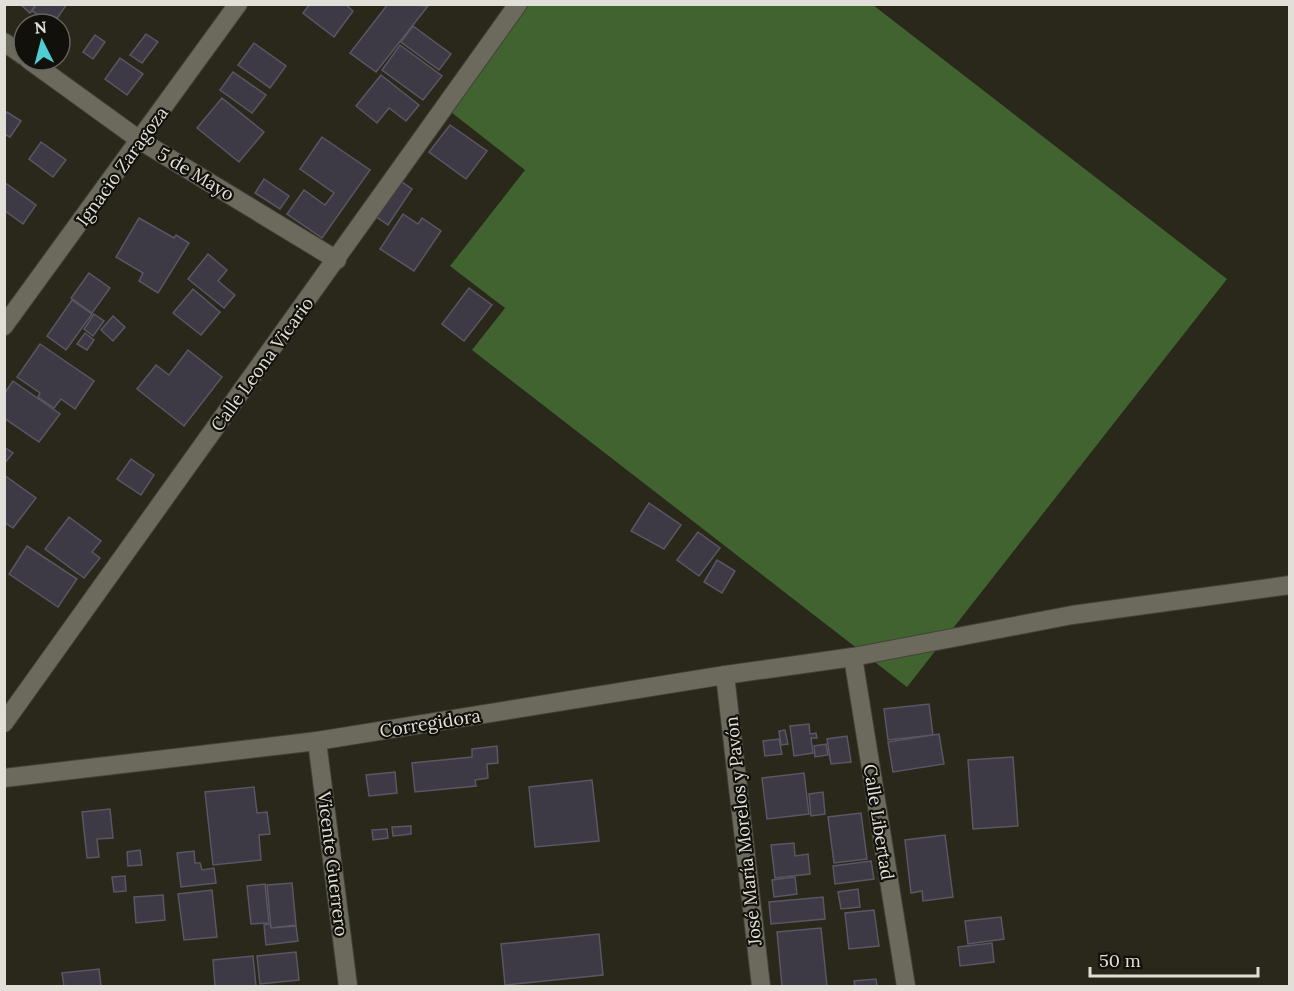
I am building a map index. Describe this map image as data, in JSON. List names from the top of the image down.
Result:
{
  "streets": {
    "street": [
      "Ignacio Zaragoza",
      "5 de Mayo",
      "Calle Leona Vicario",
      "Corregidora",
      "Calle Libertad",
      "José María Morelos y Pavón",
      "Vicente Guerrero"
    ]
  },
  "crossings": [
    ["Ignacio Zaragoza", "5 de Mayo"],
    ["5 de Mayo", "Calle Leona Vicario"],
    ["Corregidora", "Calle Libertad"],
    ["Corregidora", "José María Morelos y Pavón"],
    ["Corregidora", "Vicente Guerrero"]
  ],
  "scale_bar": "50 m",
  "north": "top"
}
